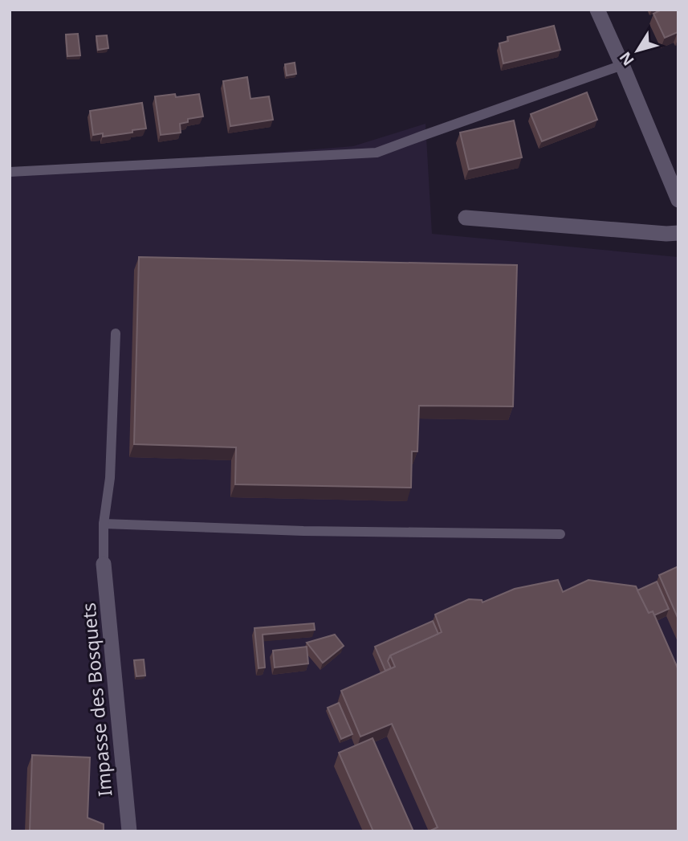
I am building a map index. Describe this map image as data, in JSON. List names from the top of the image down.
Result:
{
  "streets": {
    "street": ["Impasse des Bosquets"]
  },
  "north": "bottom left"
}
